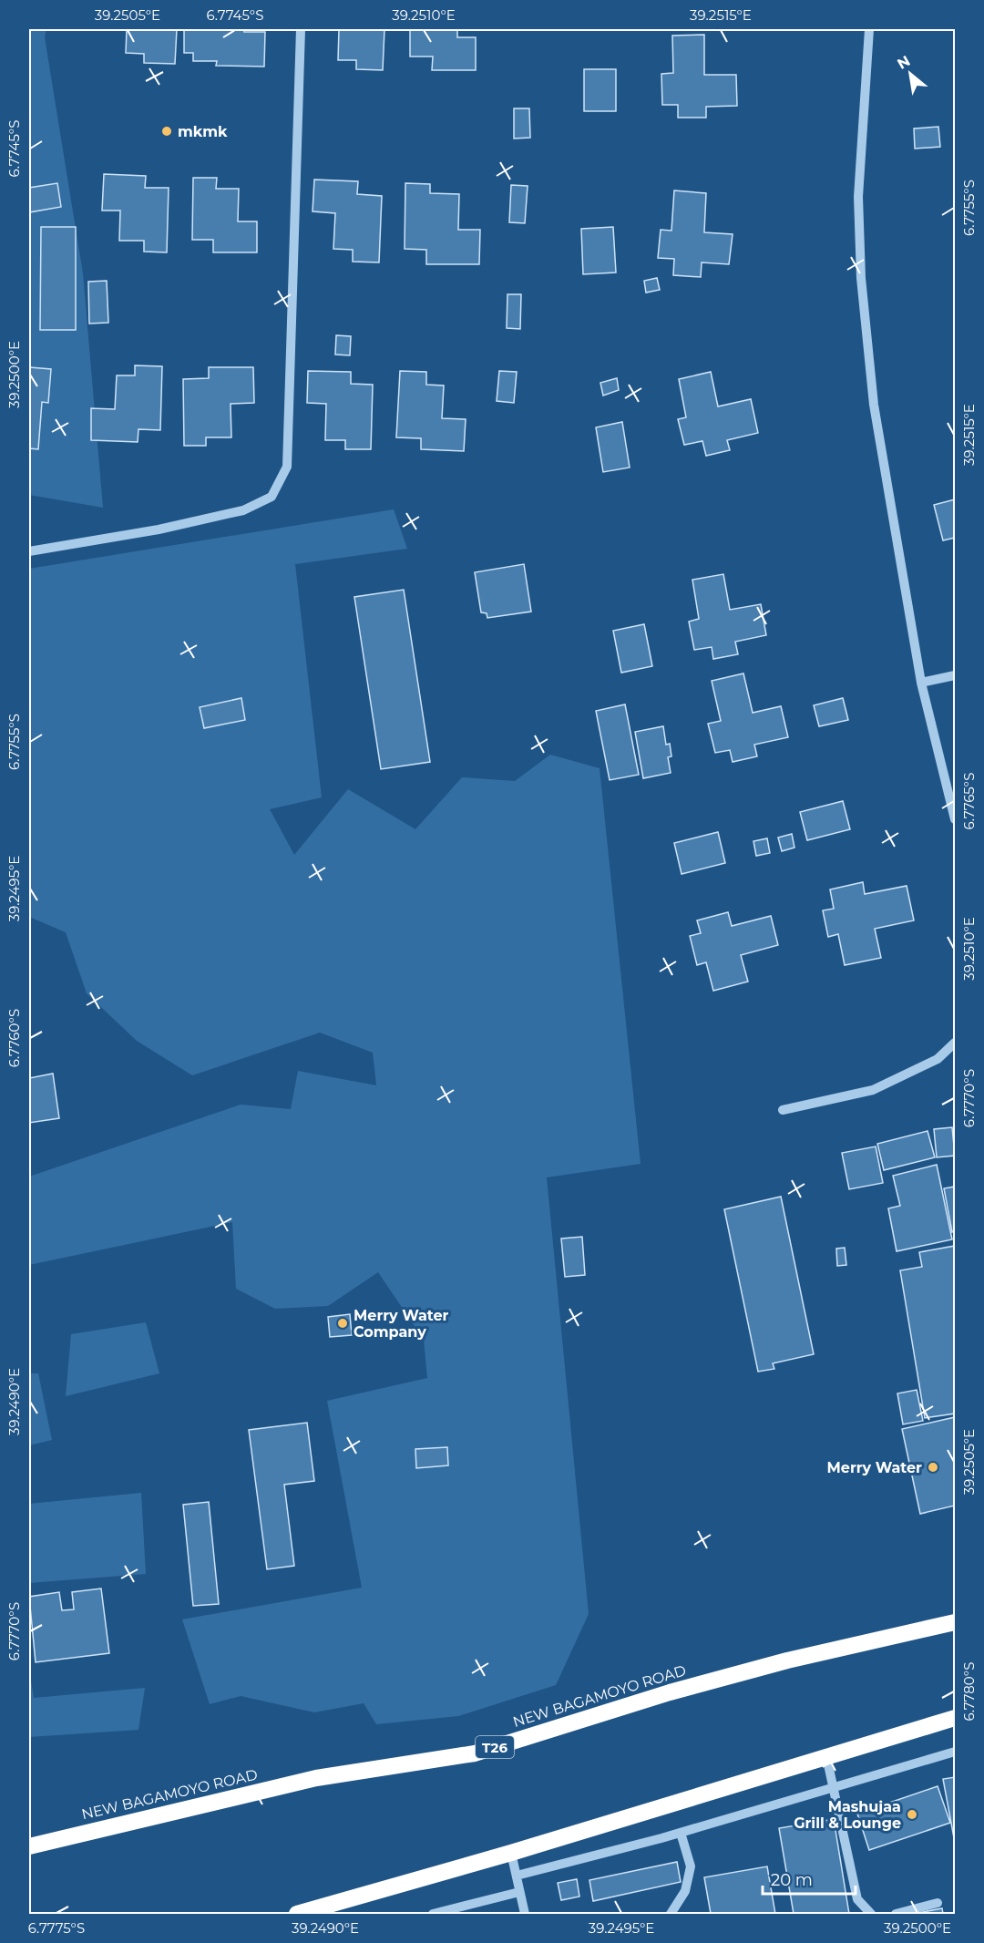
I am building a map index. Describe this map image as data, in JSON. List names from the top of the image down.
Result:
{
  "streets": {
    "highway": ["NEW BAGAMOYO ROAD", "T26"]
  },
  "places": [
    "mkmk",
    "Merry Water Company",
    "Merry Water",
    "Mashujaa Grill & Lounge"
  ],
  "scale_bar": "20 m",
  "north": "top left",
  "coordinates": [
    "39.2505°E",
    "6.7745°S",
    "39.2510°E",
    "39.2515°E",
    "6.7755°S",
    "39.2500°E",
    "6.7765°S",
    "39.2495°E",
    "6.7760°S",
    "6.7770°S",
    "39.2490°E",
    "6.7780°S",
    "6.7775°S"
  ]
}
